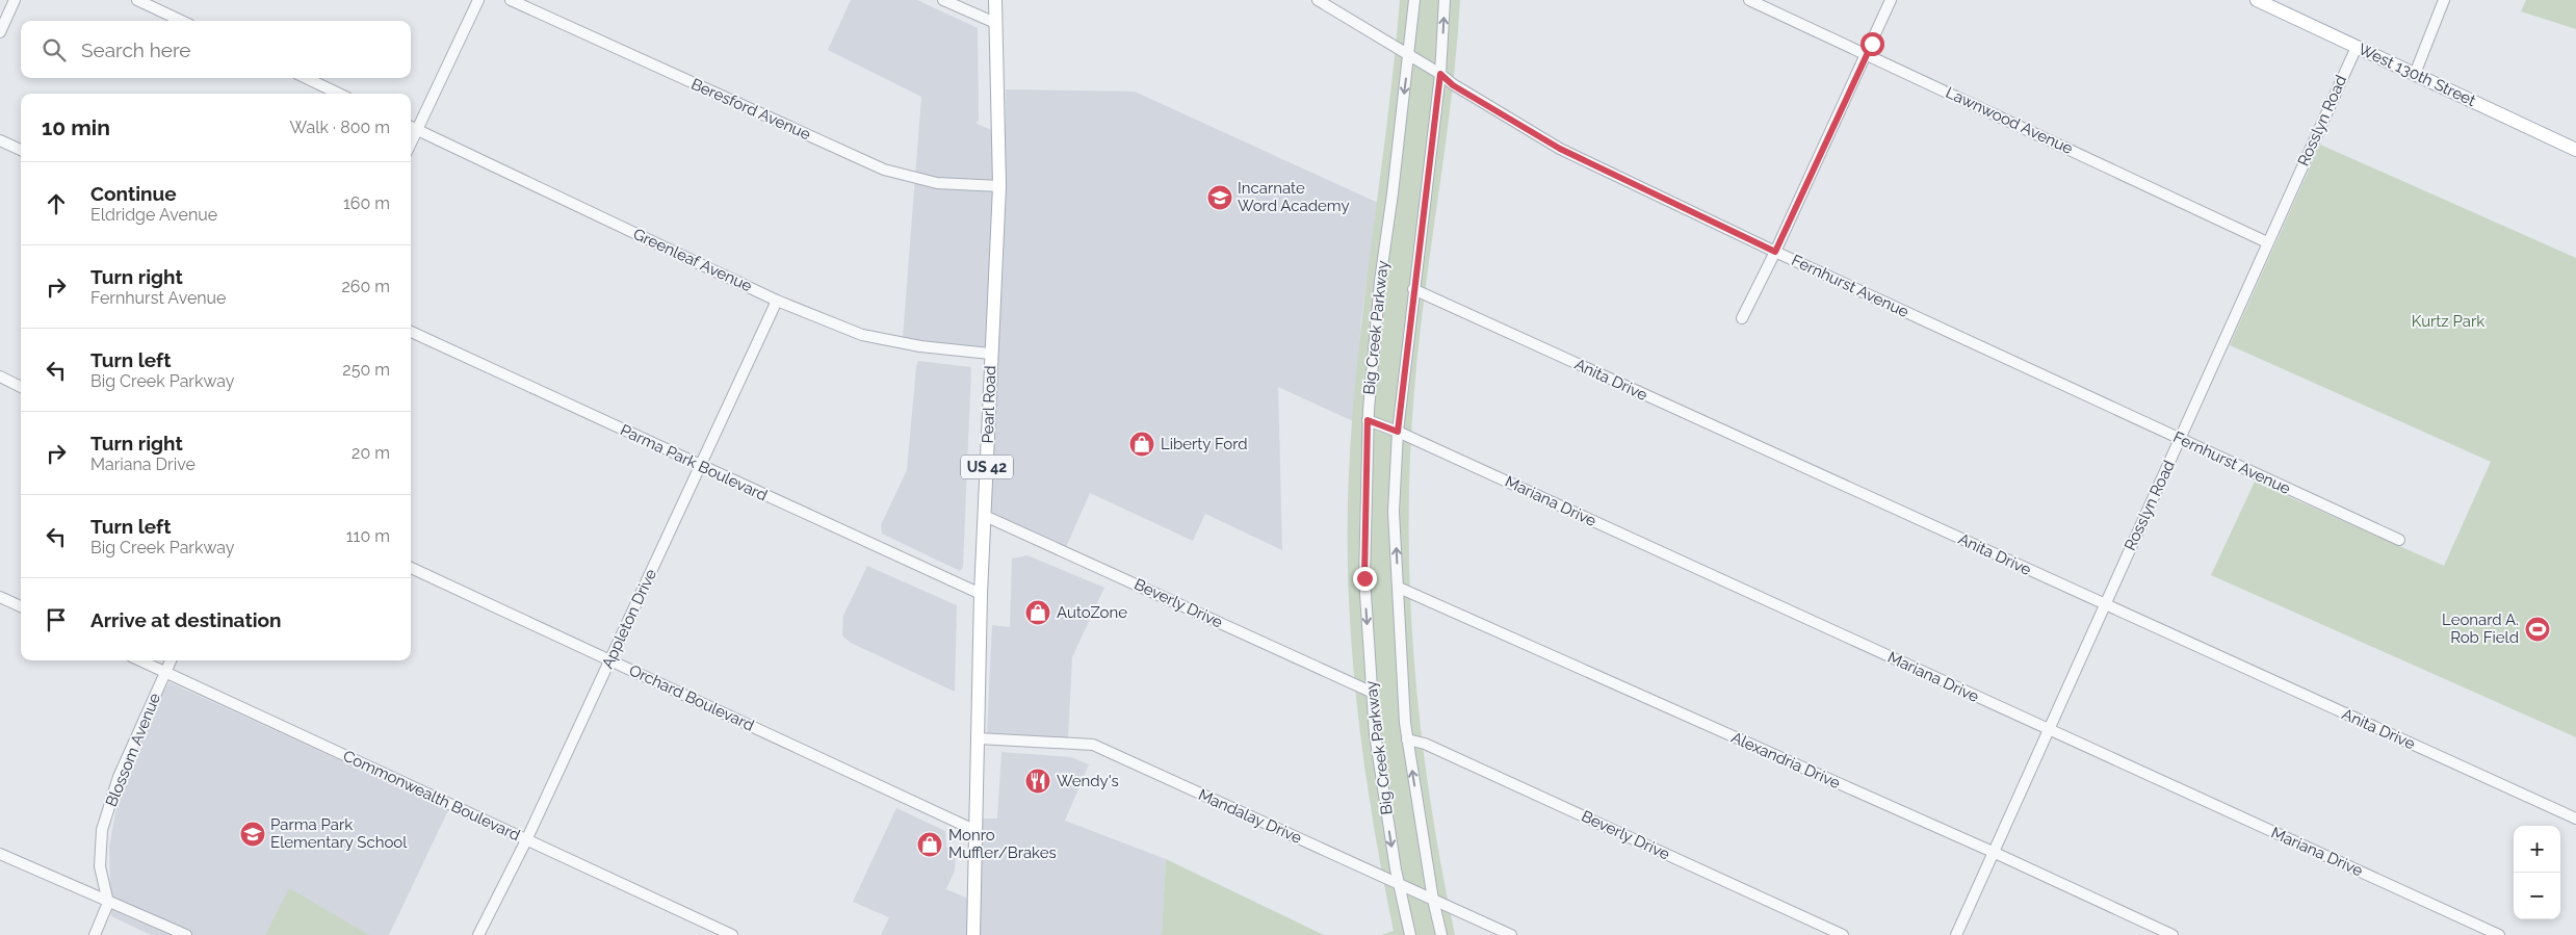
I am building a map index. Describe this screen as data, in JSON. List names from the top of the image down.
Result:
{
  "streets": {
    "main road": ["West 130th Street", "Pearl Road", "US 42"],
    "street": [
      "Beresford Avenue",
      "Lawnwood Avenue",
      "Rosslyn Road",
      "Greenleaf Avenue",
      "Fernhurst Avenue",
      "Big Creek Parkway",
      "Anita Drive",
      "Parma Park Boulevard",
      "Mariana Drive",
      "Beverly Drive",
      "Appleton Drive",
      "Orchard Boulevard",
      "Blossom Avenue",
      "Alexandria Drive",
      "Commonwealth Boulevard",
      "Mandalay Drive"
    ]
  },
  "crossings": [
    ["West 130th Street", "Rosslyn Road"],
    ["Beresford Avenue", "Pearl Road"],
    ["Lawnwood Avenue", "Rosslyn Road"],
    ["Rosslyn Road", "Fernhurst Avenue"],
    ["Rosslyn Road", "Anita Drive"],
    ["Rosslyn Road", "Mariana Drive"],
    ["Rosslyn Road", "Alexandria Drive"],
    ["Greenleaf Avenue", "Pearl Road"],
    ["Greenleaf Avenue", "Appleton Drive"],
    ["Fernhurst Avenue", "Big Creek Parkway"],
    ["Big Creek Parkway", "Anita Drive"],
    ["Big Creek Parkway", "Mariana Drive"],
    ["Big Creek Parkway", "Beverly Drive"],
    ["Big Creek Parkway", "Alexandria Drive"],
    ["Big Creek Parkway", "Mandalay Drive"],
    ["Pearl Road", "Parma Park Boulevard"],
    ["Pearl Road", "Beverly Drive"],
    ["Pearl Road", "Orchard Boulevard"],
    ["Pearl Road", "Mandalay Drive"],
    ["Parma Park Boulevard", "Appleton Drive"],
    ["Appleton Drive", "Orchard Boulevard"],
    ["Appleton Drive", "Commonwealth Boulevard"],
    ["Blossom Avenue", "Commonwealth Boulevard"]
  ],
  "parks": ["Kurtz Park"],
  "places": {
    "school or university": ["Incarnate Word Academy", "Parma Park Elementary School"],
    "shop": ["Liberty Ford", "AutoZone", "Monro Muffler/Brakes"],
    "sports": ["Leonard A. Rob Field"],
    "restaurant": ["Wendy's"]
  },
  "page": {
    "search": "Search here",
    "heading": ["10 min", "Walk · 800 m"],
    "list": [
      ["Continue", "Eldridge Avenue", "160 m"],
      ["Turn right", "Fernhurst Avenue", "260 m"],
      ["Turn left", "Big Creek Parkway", "250 m"],
      ["Turn right", "Mariana Drive", "20 m"],
      ["Turn left", "Big Creek Parkway", "110 m"],
      "Arrive at destination"
    ],
    "map_buttons": ["+", "−"]
  }
}
